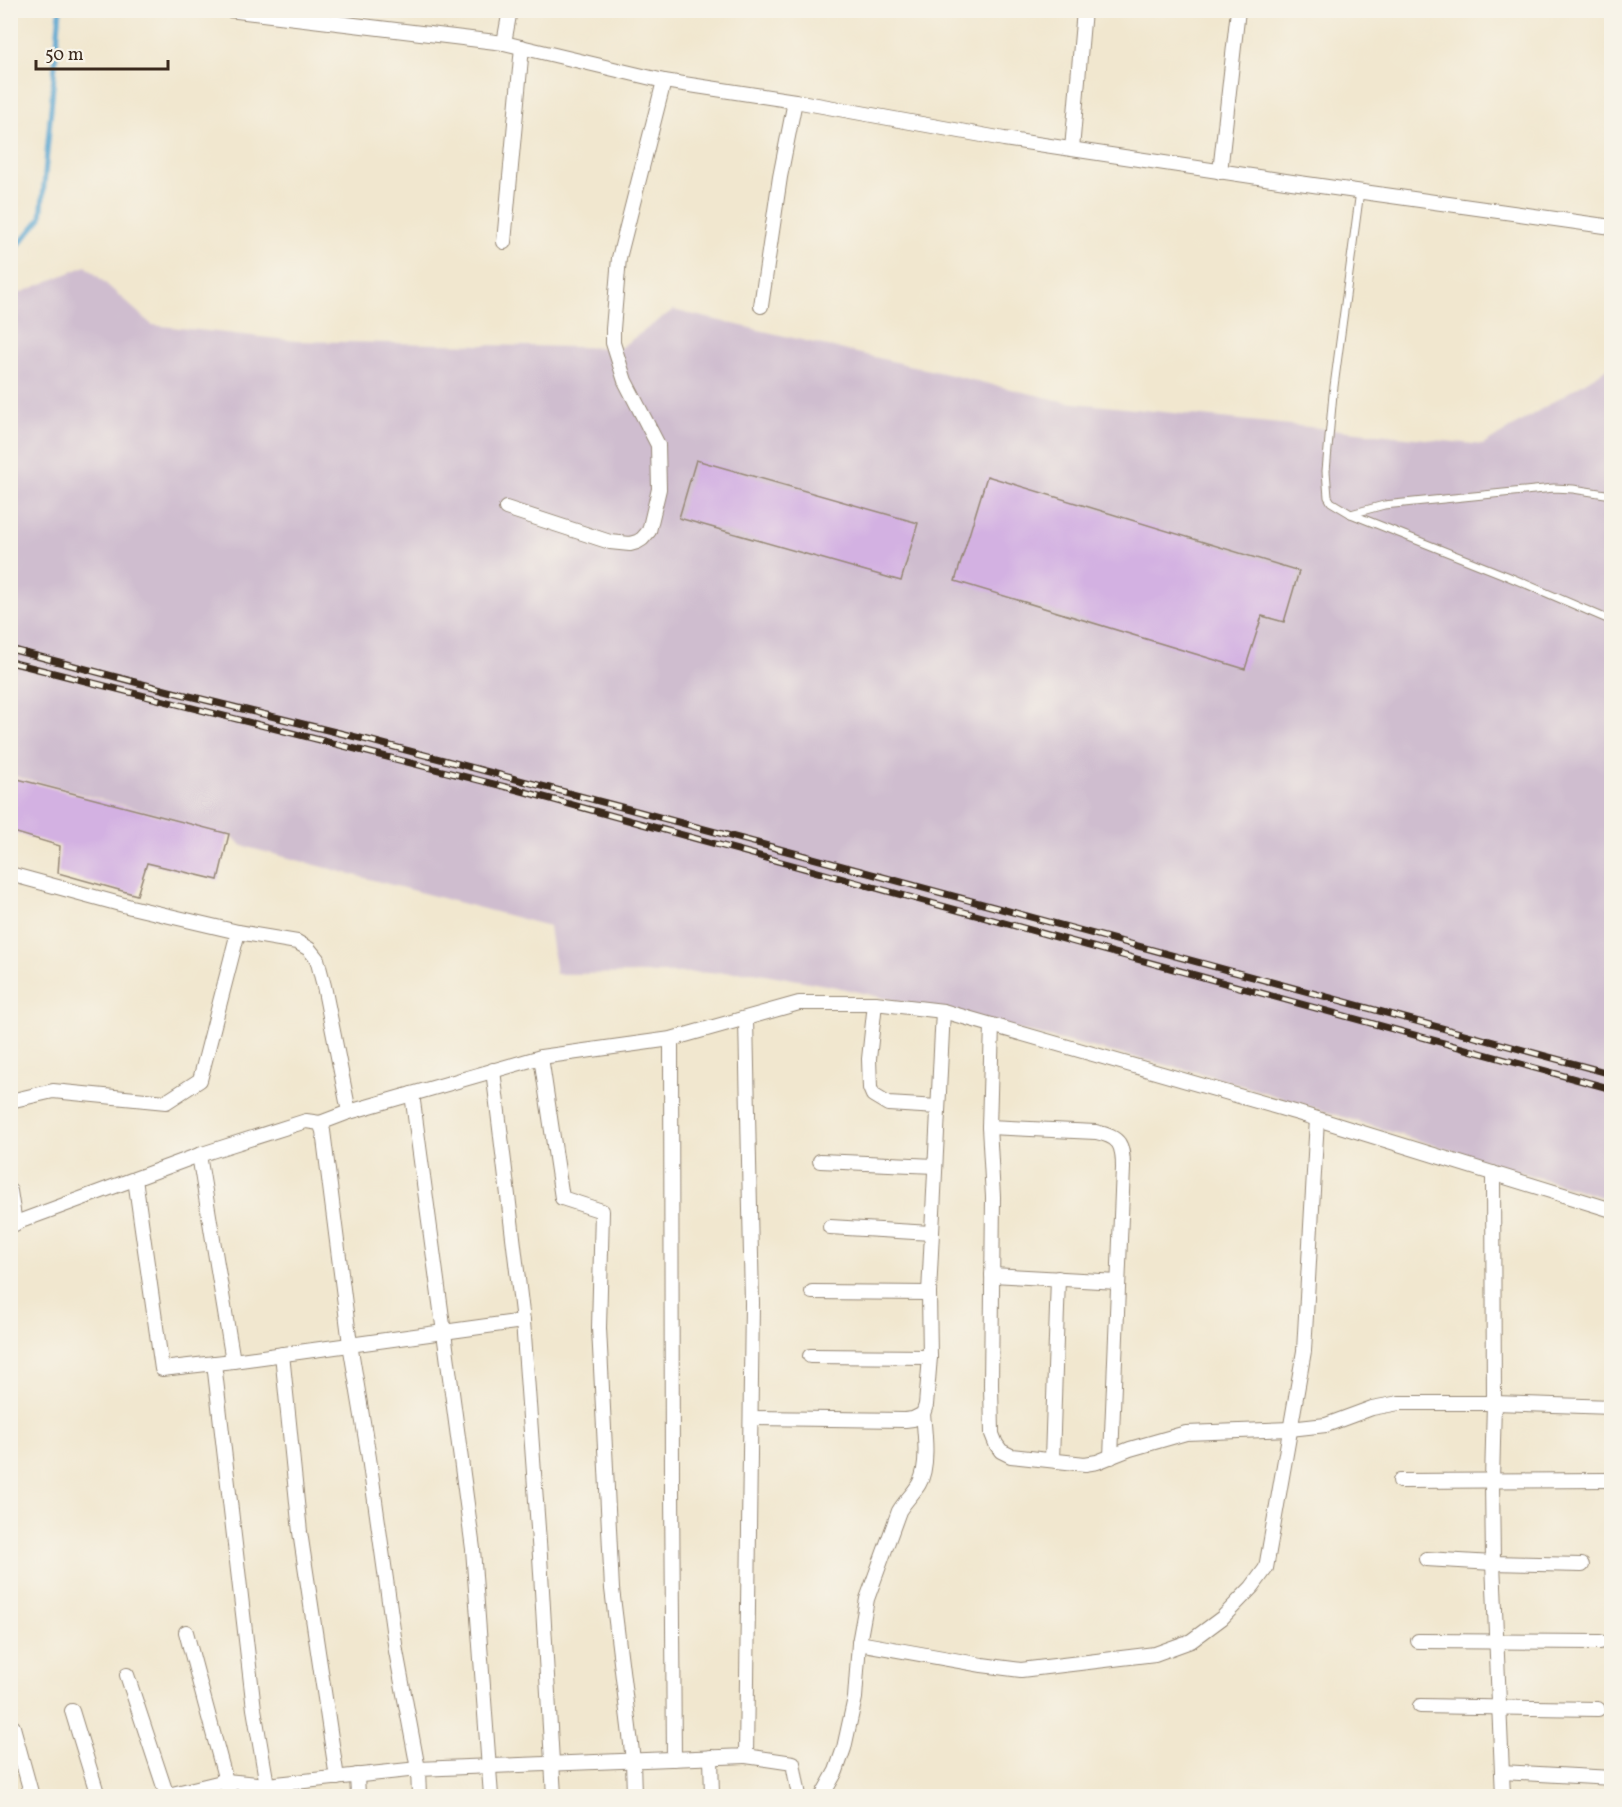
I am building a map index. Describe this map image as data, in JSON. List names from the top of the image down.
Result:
{
  "scale_bar": "50 m"
}
